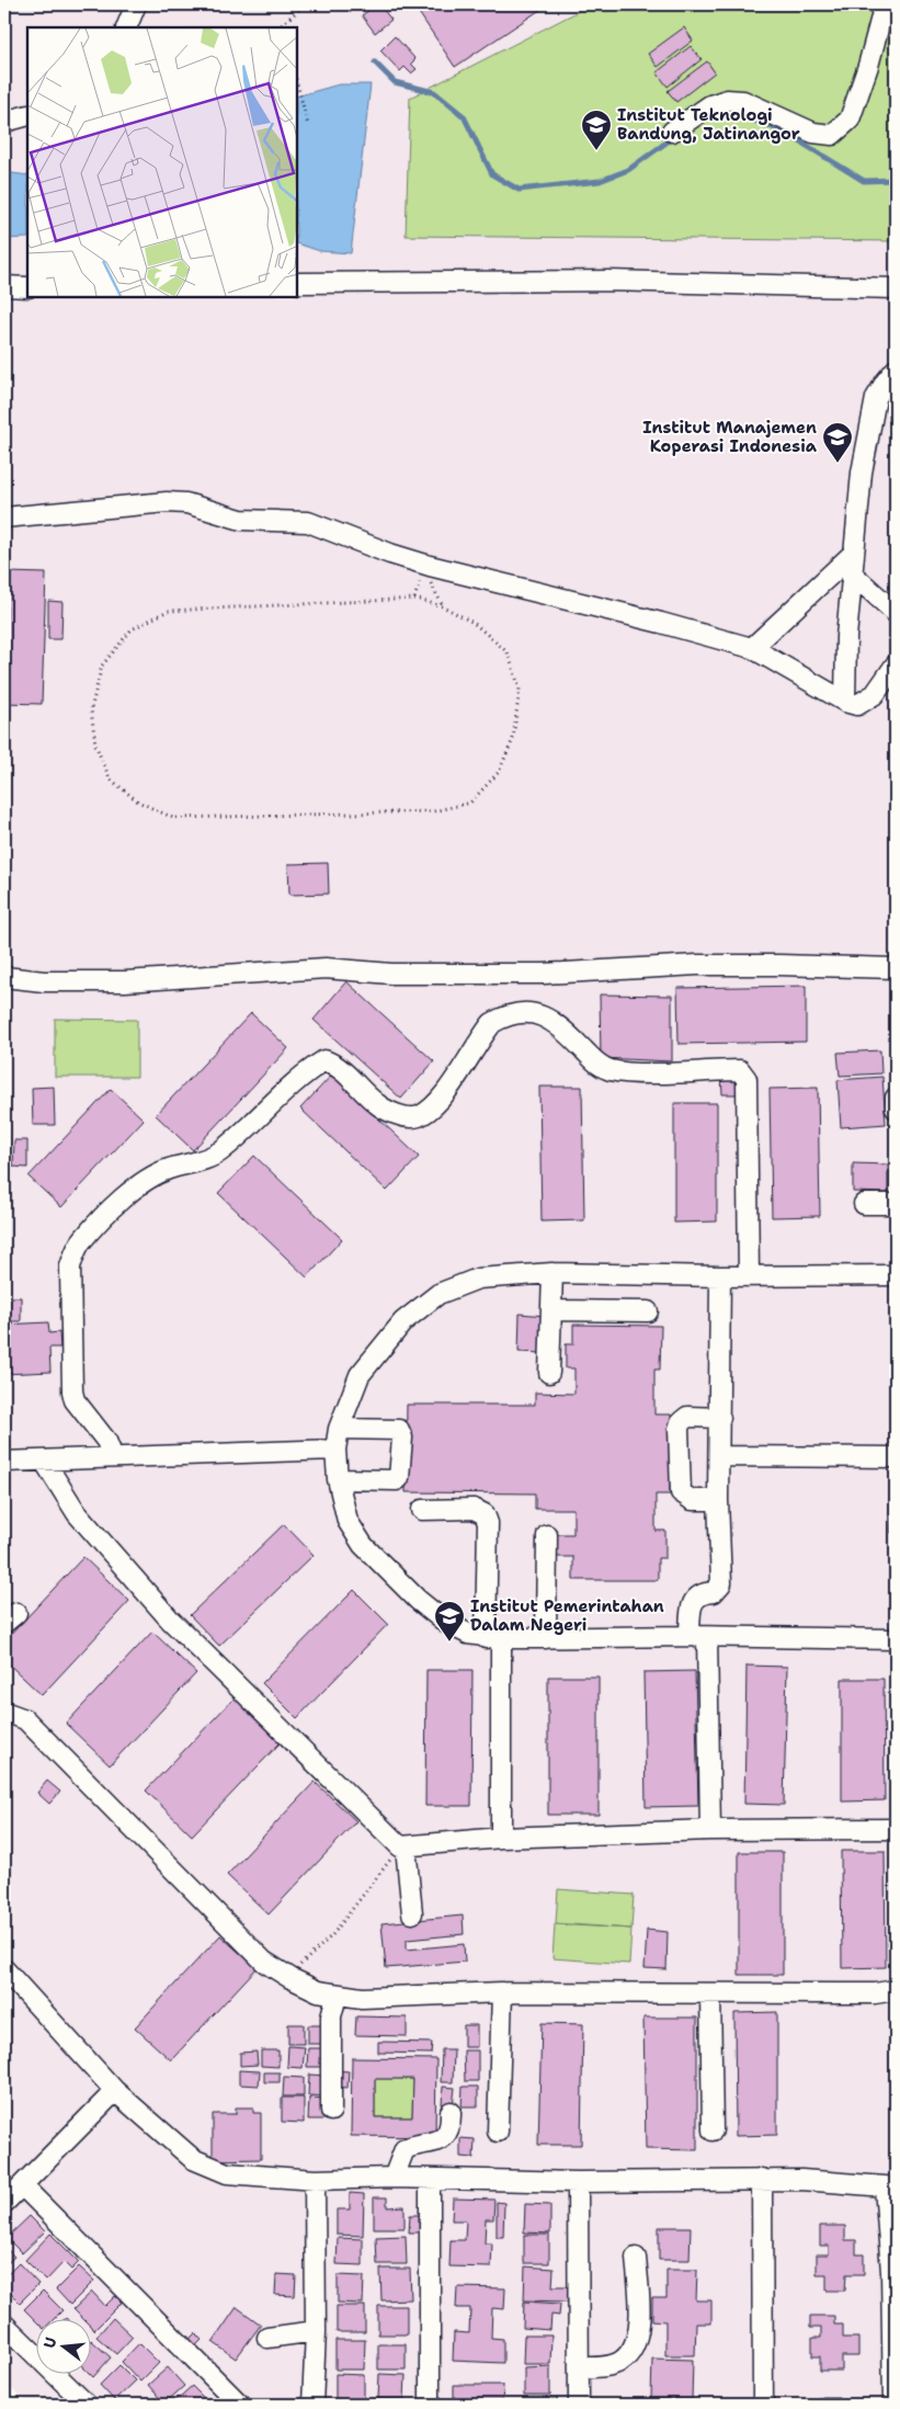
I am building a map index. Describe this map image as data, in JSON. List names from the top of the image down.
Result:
{
  "places": {
    "school or university": ["Institut Teknologi Bandung, Jatinangor", "Institut Manajemen Koperasi Indonesia", "Institut Pemerintahan Dalam Negeri"]
  },
  "north": "left"
}
